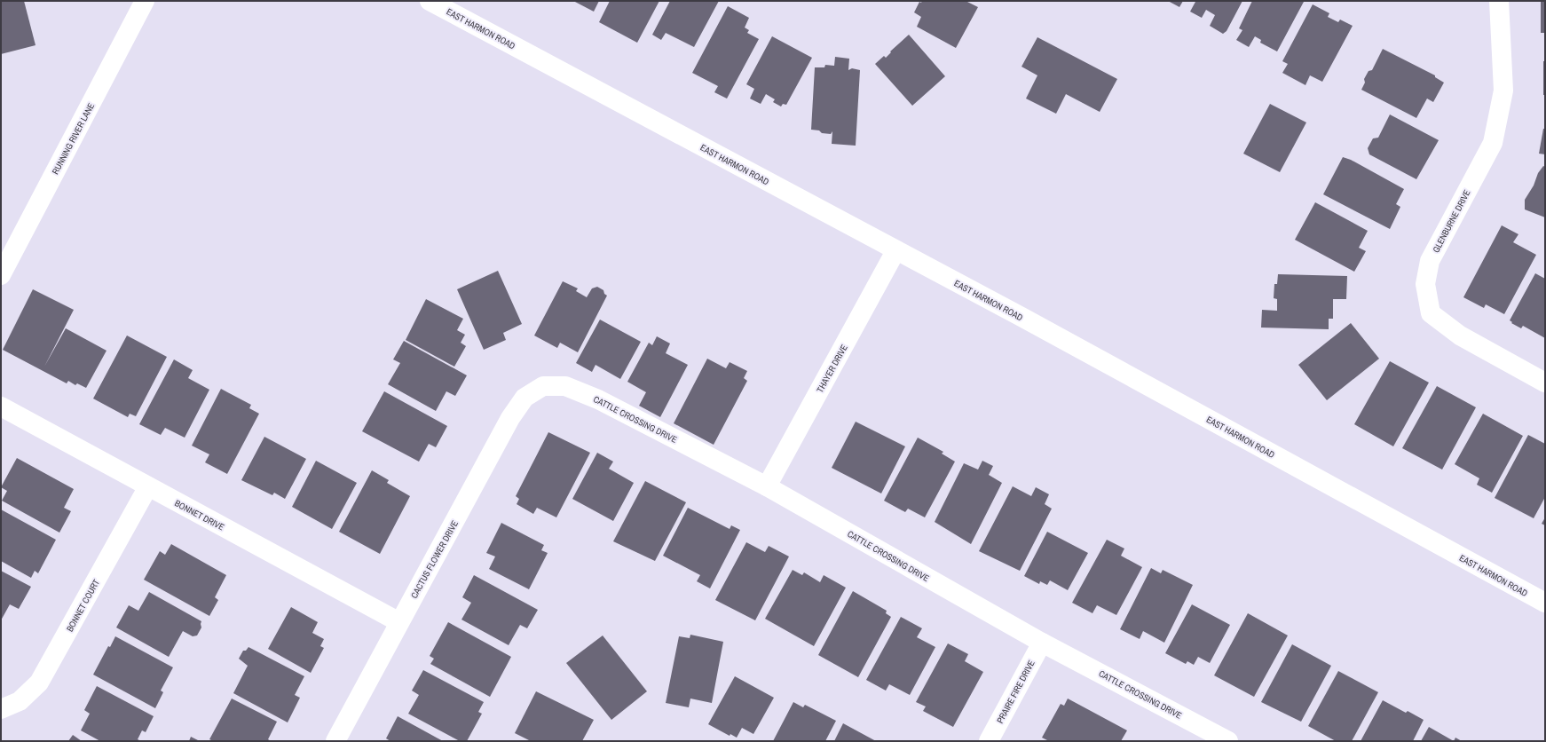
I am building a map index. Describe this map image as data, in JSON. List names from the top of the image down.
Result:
{
  "streets": {
    "street": [
      "EAST HARMON ROAD",
      "RUNNING RIVER LANE",
      "GLENBURNE DRIVE",
      "THAYER DRIVE",
      "CATTLE CROSSING DRIVE",
      "BONNET DRIVE",
      "CACTUS FLOWER DRIVE",
      "BONNET COURT",
      "PRAIRE FIRE DRIVE"
    ]
  },
  "crossings": [
    ["EAST HARMON ROAD", "THAYER DRIVE"],
    ["THAYER DRIVE", "CATTLE CROSSING DRIVE"],
    ["CATTLE CROSSING DRIVE", "CACTUS FLOWER DRIVE"],
    ["CATTLE CROSSING DRIVE", "PRAIRE FIRE DRIVE"],
    ["BONNET DRIVE", "CACTUS FLOWER DRIVE"],
    ["BONNET DRIVE", "BONNET COURT"]
  ]
}
